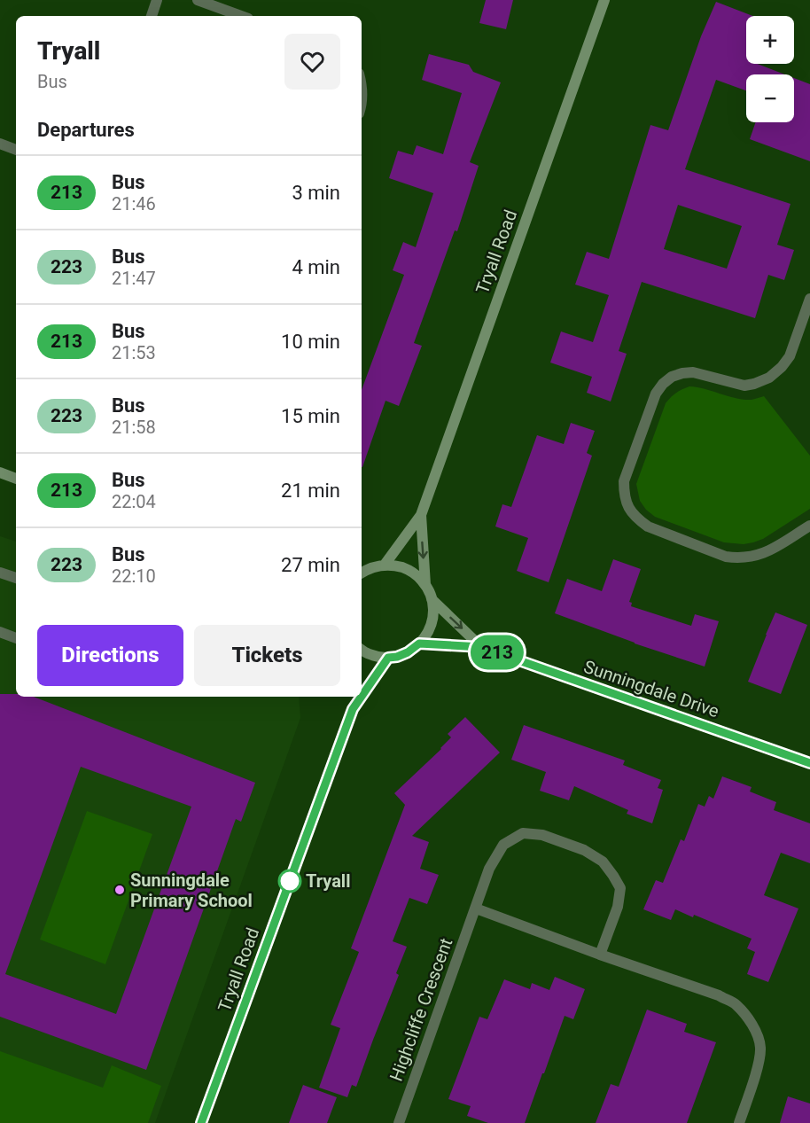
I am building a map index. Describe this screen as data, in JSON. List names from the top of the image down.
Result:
{
  "streets": {
    "street": ["Tryall Road", "Sunningdale Drive", "Highcliffe Crescent"]
  },
  "places": ["Tryall", "Sunningdale Primary School"],
  "lines": ["bus line 213"],
  "page": {
    "on_map": "213",
    "map_buttons": ["+", "−"],
    "heading": [
      ["Tryall", "Bus"],
      "Departures"
    ],
    "list": [
      {
        "mark": "213",
        "name": "Bus",
        "note": "21:46",
        "value": "3 min"
      },
      {
        "mark": "223",
        "name": "Bus",
        "note": "21:47",
        "value": "4 min"
      },
      {
        "mark": "213",
        "name": "Bus",
        "note": "21:53",
        "value": "10 min"
      },
      {
        "mark": "223",
        "name": "Bus",
        "note": "21:58",
        "value": "15 min"
      },
      {
        "mark": "213",
        "name": "Bus",
        "note": "22:04",
        "value": "21 min"
      },
      {
        "mark": "223",
        "name": "Bus",
        "note": "22:10",
        "value": "27 min"
      }
    ],
    "buttons": ["Directions", "Tickets"]
  }
}
